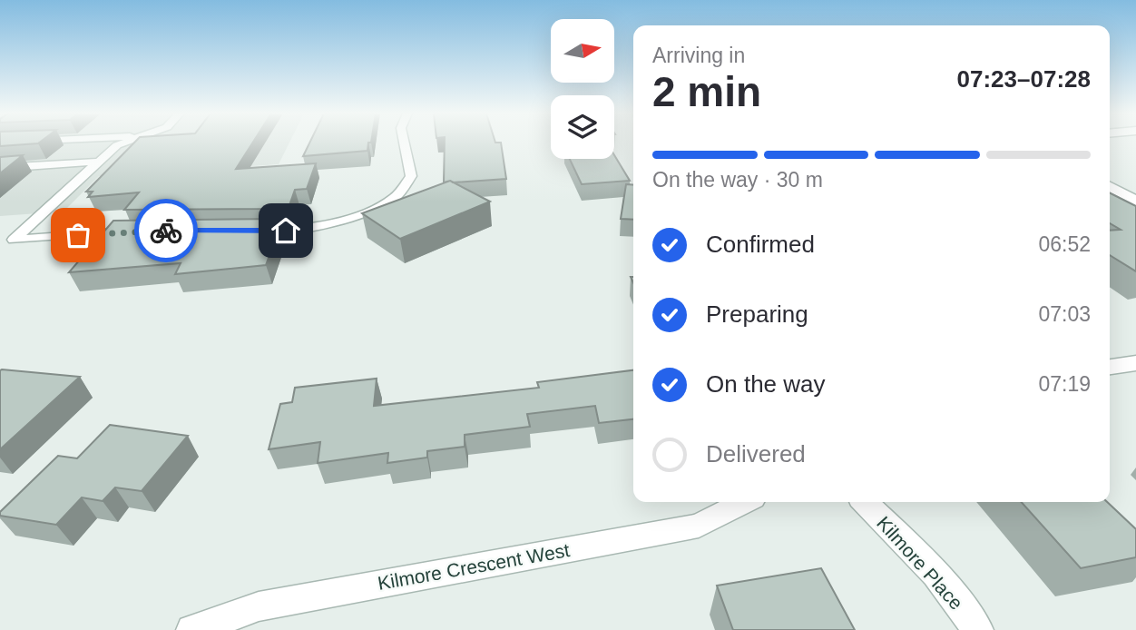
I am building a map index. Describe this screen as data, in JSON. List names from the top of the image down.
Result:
{
  "streets": {
    "street": ["Kilmore Place", "Kilmore Crescent West"]
  },
  "north": "right",
  "page": {
    "heading": ["2 min", "Arriving in", "07:23–07:28"],
    "bar": "On the way · 30 m",
    "list": [
      ["Confirmed", "06:52"],
      ["Preparing", "07:03"],
      ["On the way", "07:19"],
      "Delivered"
    ]
  }
}
